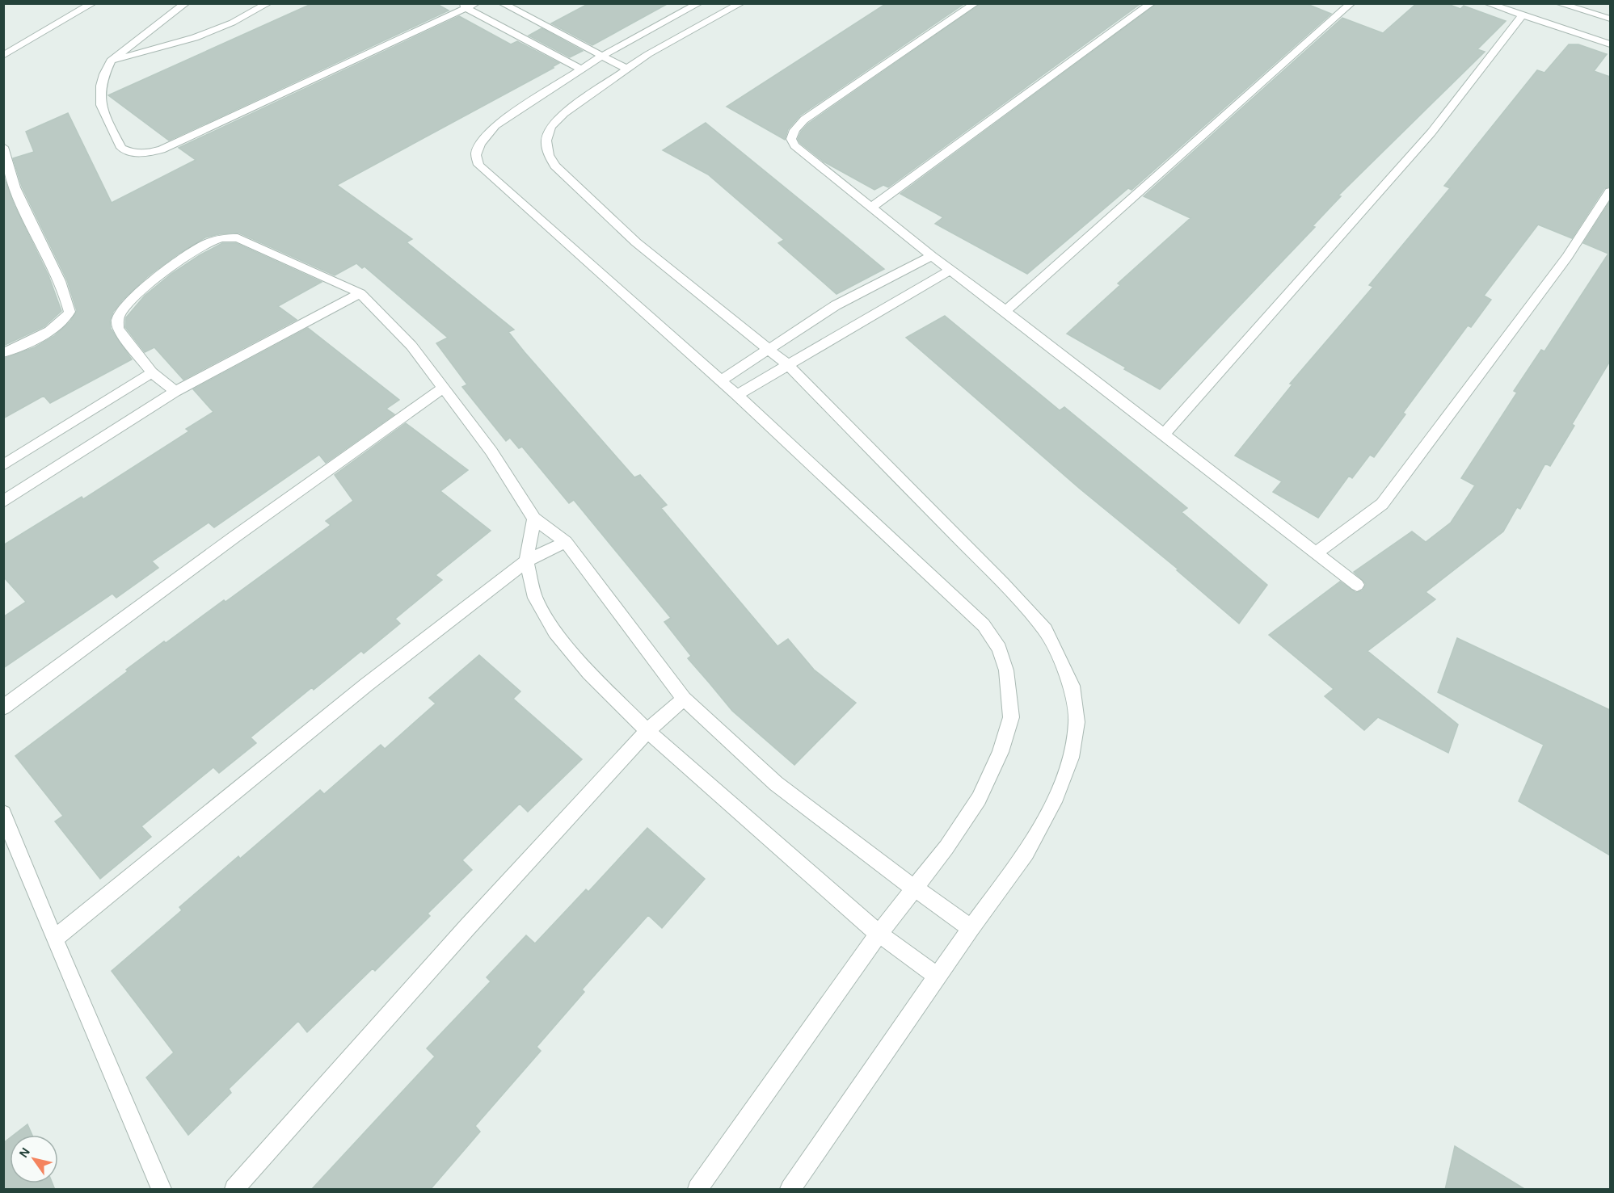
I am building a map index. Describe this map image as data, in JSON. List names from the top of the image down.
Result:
{
  "north": "top left"
}
